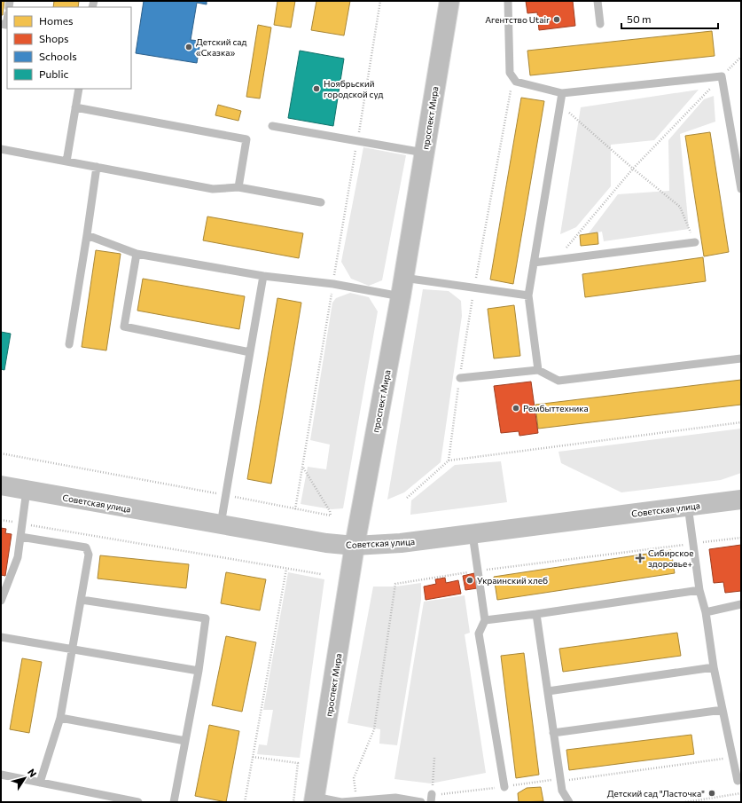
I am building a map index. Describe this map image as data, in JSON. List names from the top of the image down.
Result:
{
  "streets": {
    "main road": ["проспект Мира", "Советская улица"]
  },
  "crossings": [
    ["проспект Мира", "Советская улица"]
  ],
  "places": {
    "other": [
      "Агентство Utair",
      "Детский сад «Сказка»",
      "Ноябрьский городской суд",
      "Рембыттехника",
      "Украинский хлеб",
      "Детский сад \"Ласточка\""
    ],
    "health": ["Сибирское здоровье+"]
  },
  "legend": [
    "Homes",
    "Shops",
    "Schools",
    "Public"
  ],
  "scale_bar": "50 m",
  "north": "top right"
}
